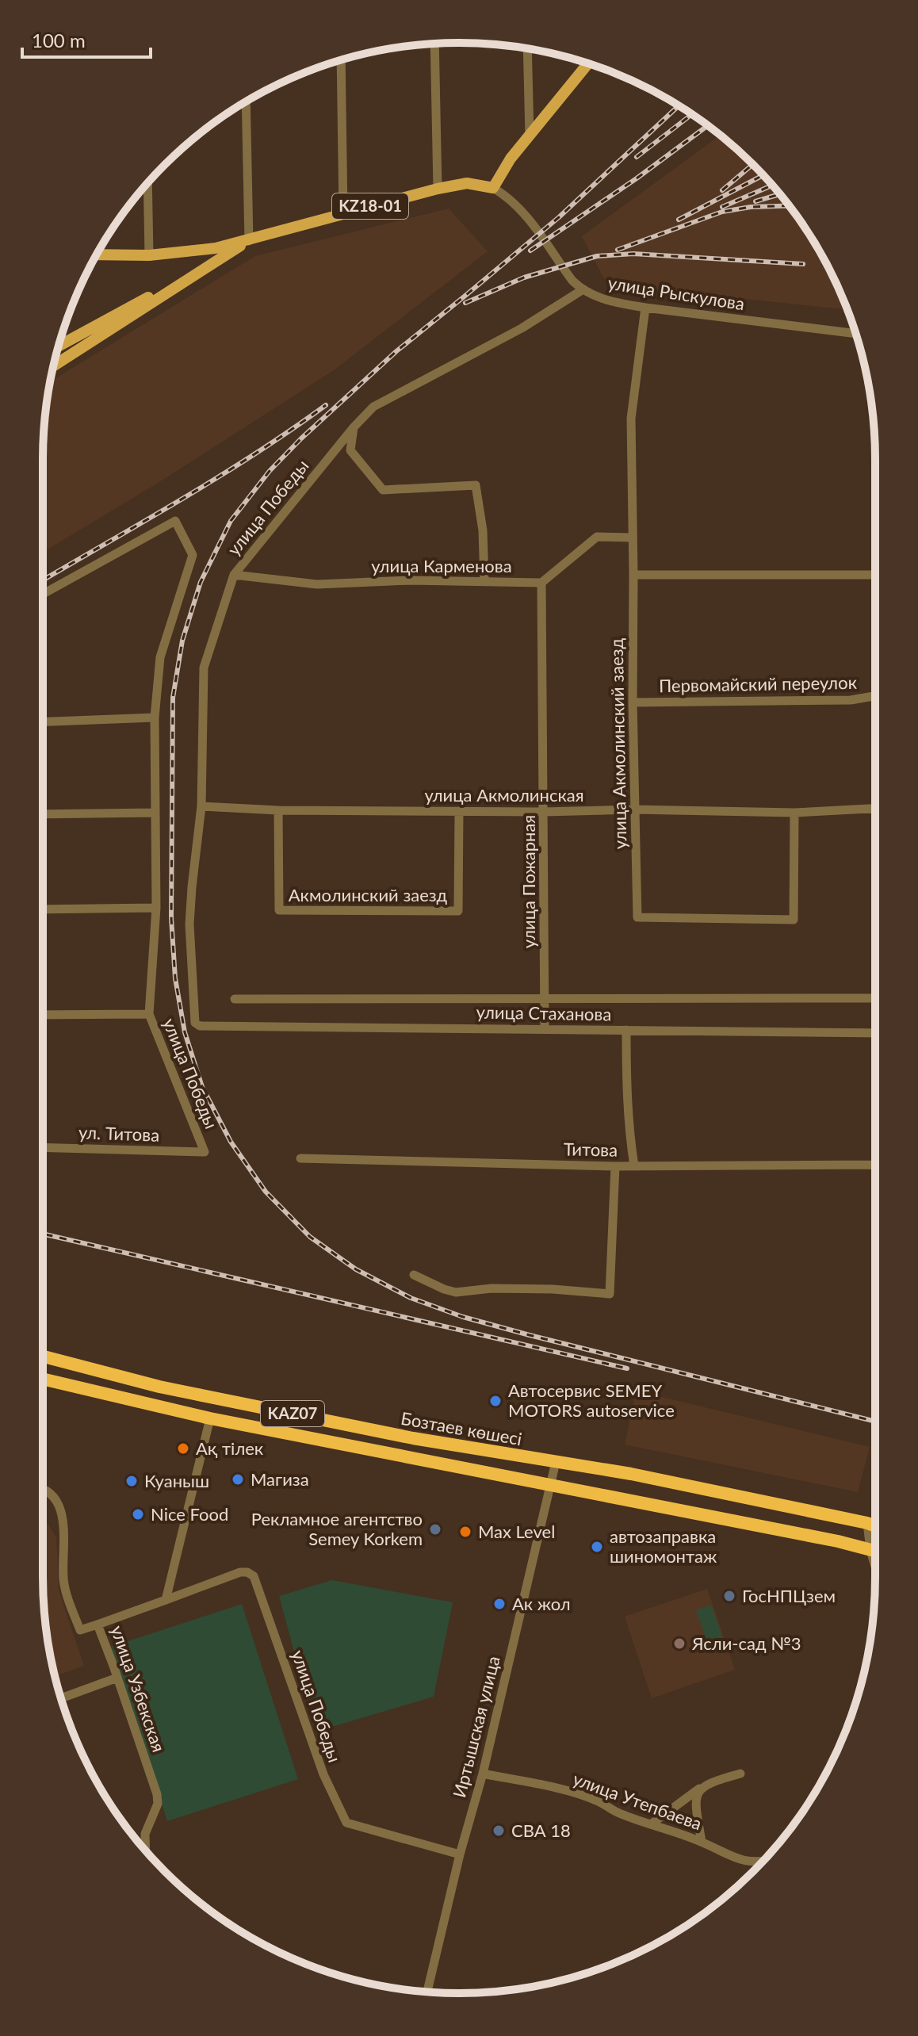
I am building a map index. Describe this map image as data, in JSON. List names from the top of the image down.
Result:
{
  "streets": {
    "highway": ["KAZ07", "Бозтаев көшесі"],
    "main road": ["KZ18-01"],
    "street": [
      "улица Рыскулова",
      "улица Победы",
      "улица Карменова",
      "Первомайский переулок",
      "улица Акмолинский заезд",
      "улица Акмолинская",
      "улица Пожарная",
      "Акмолинский заезд",
      "улица Стаханова",
      "ул. Титова",
      "Титова",
      "улица Узбекская",
      "Иртышская улица",
      "улица Утепбаева"
    ]
  },
  "crossings": [
    ["KZ18-01", "улица Рыскулова"],
    ["улица Рыскулова", "улица Победы"],
    ["улица Рыскулова", "улица Акмолинский заезд"],
    ["улица Победы", "улица Карменова"],
    ["улица Победы", "улица Акмолинская"],
    ["улица Победы", "улица Стаханова"],
    ["улица Победы", "ул. Титова"],
    ["улица Победы", "улица Узбекская"],
    ["улица Победы", "Иртышская улица"],
    ["улица Карменова", "улица Пожарная"],
    ["Первомайский переулок", "улица Акмолинский заезд"],
    ["улица Акмолинский заезд", "улица Акмолинская"],
    ["улица Акмолинская", "улица Пожарная"],
    ["улица Акмолинская", "Акмолинский заезд"],
    ["улица Пожарная", "улица Стаханова"],
    ["KAZ07", "Иртышская улица"],
    ["Бозтаев көшесі", "Иртышская улица"],
    ["Иртышская улица", "улица Утепбаева"]
  ],
  "places": [
    "Автосервис SEMEY MOTORS autoservice",
    "Ақ тілек",
    "Магиза",
    "Куаныш",
    "Nice Food",
    "Рекламное агентство Semey Korkem",
    "Max Level",
    "автозаправка шиномонтаж",
    "ГосНПЦзем",
    "Ак жол",
    "Ясли-сад №3",
    "СВА 18"
  ],
  "scale_bar": "100 m"
}
